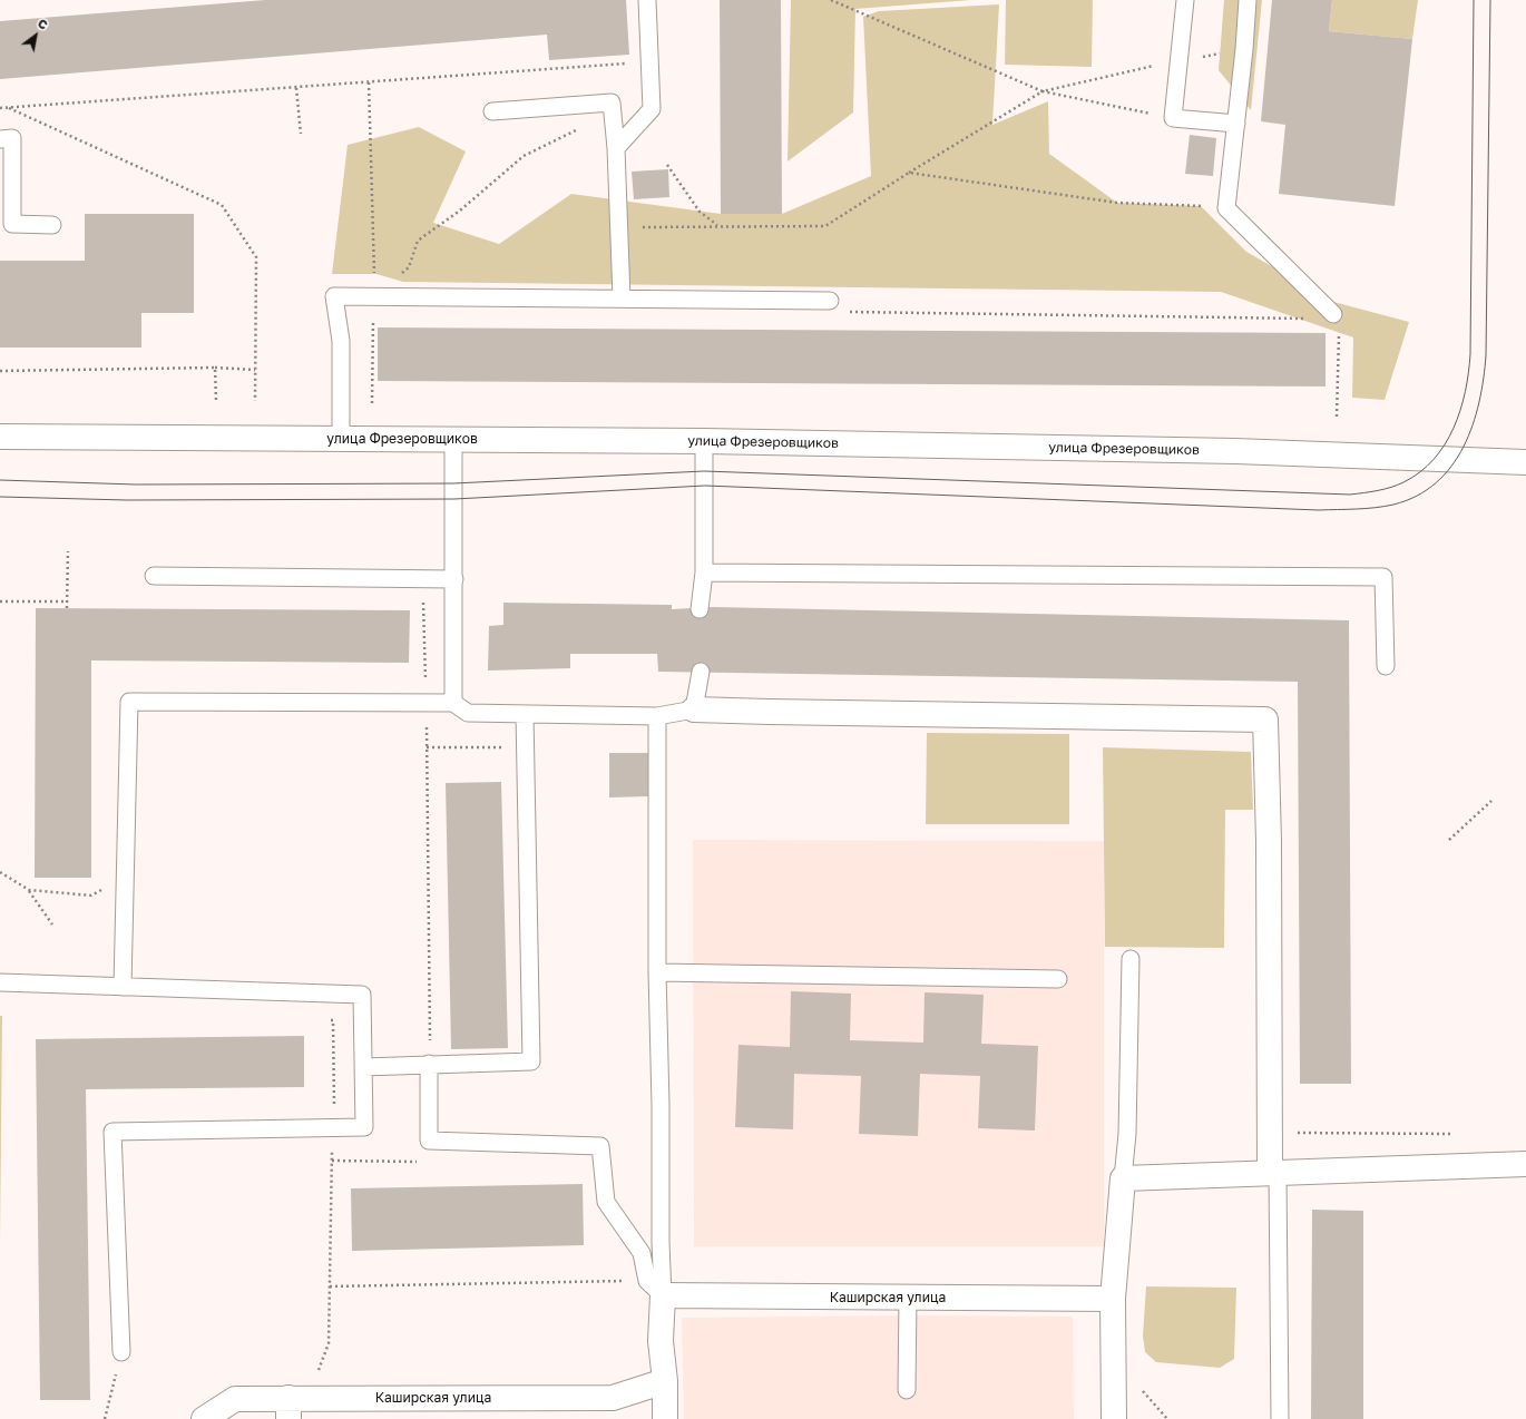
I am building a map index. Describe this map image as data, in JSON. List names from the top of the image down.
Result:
{
  "streets": {
    "street": ["улица Фрезеровщиков", "Каширская улица"]
  },
  "north": "top right"
}
